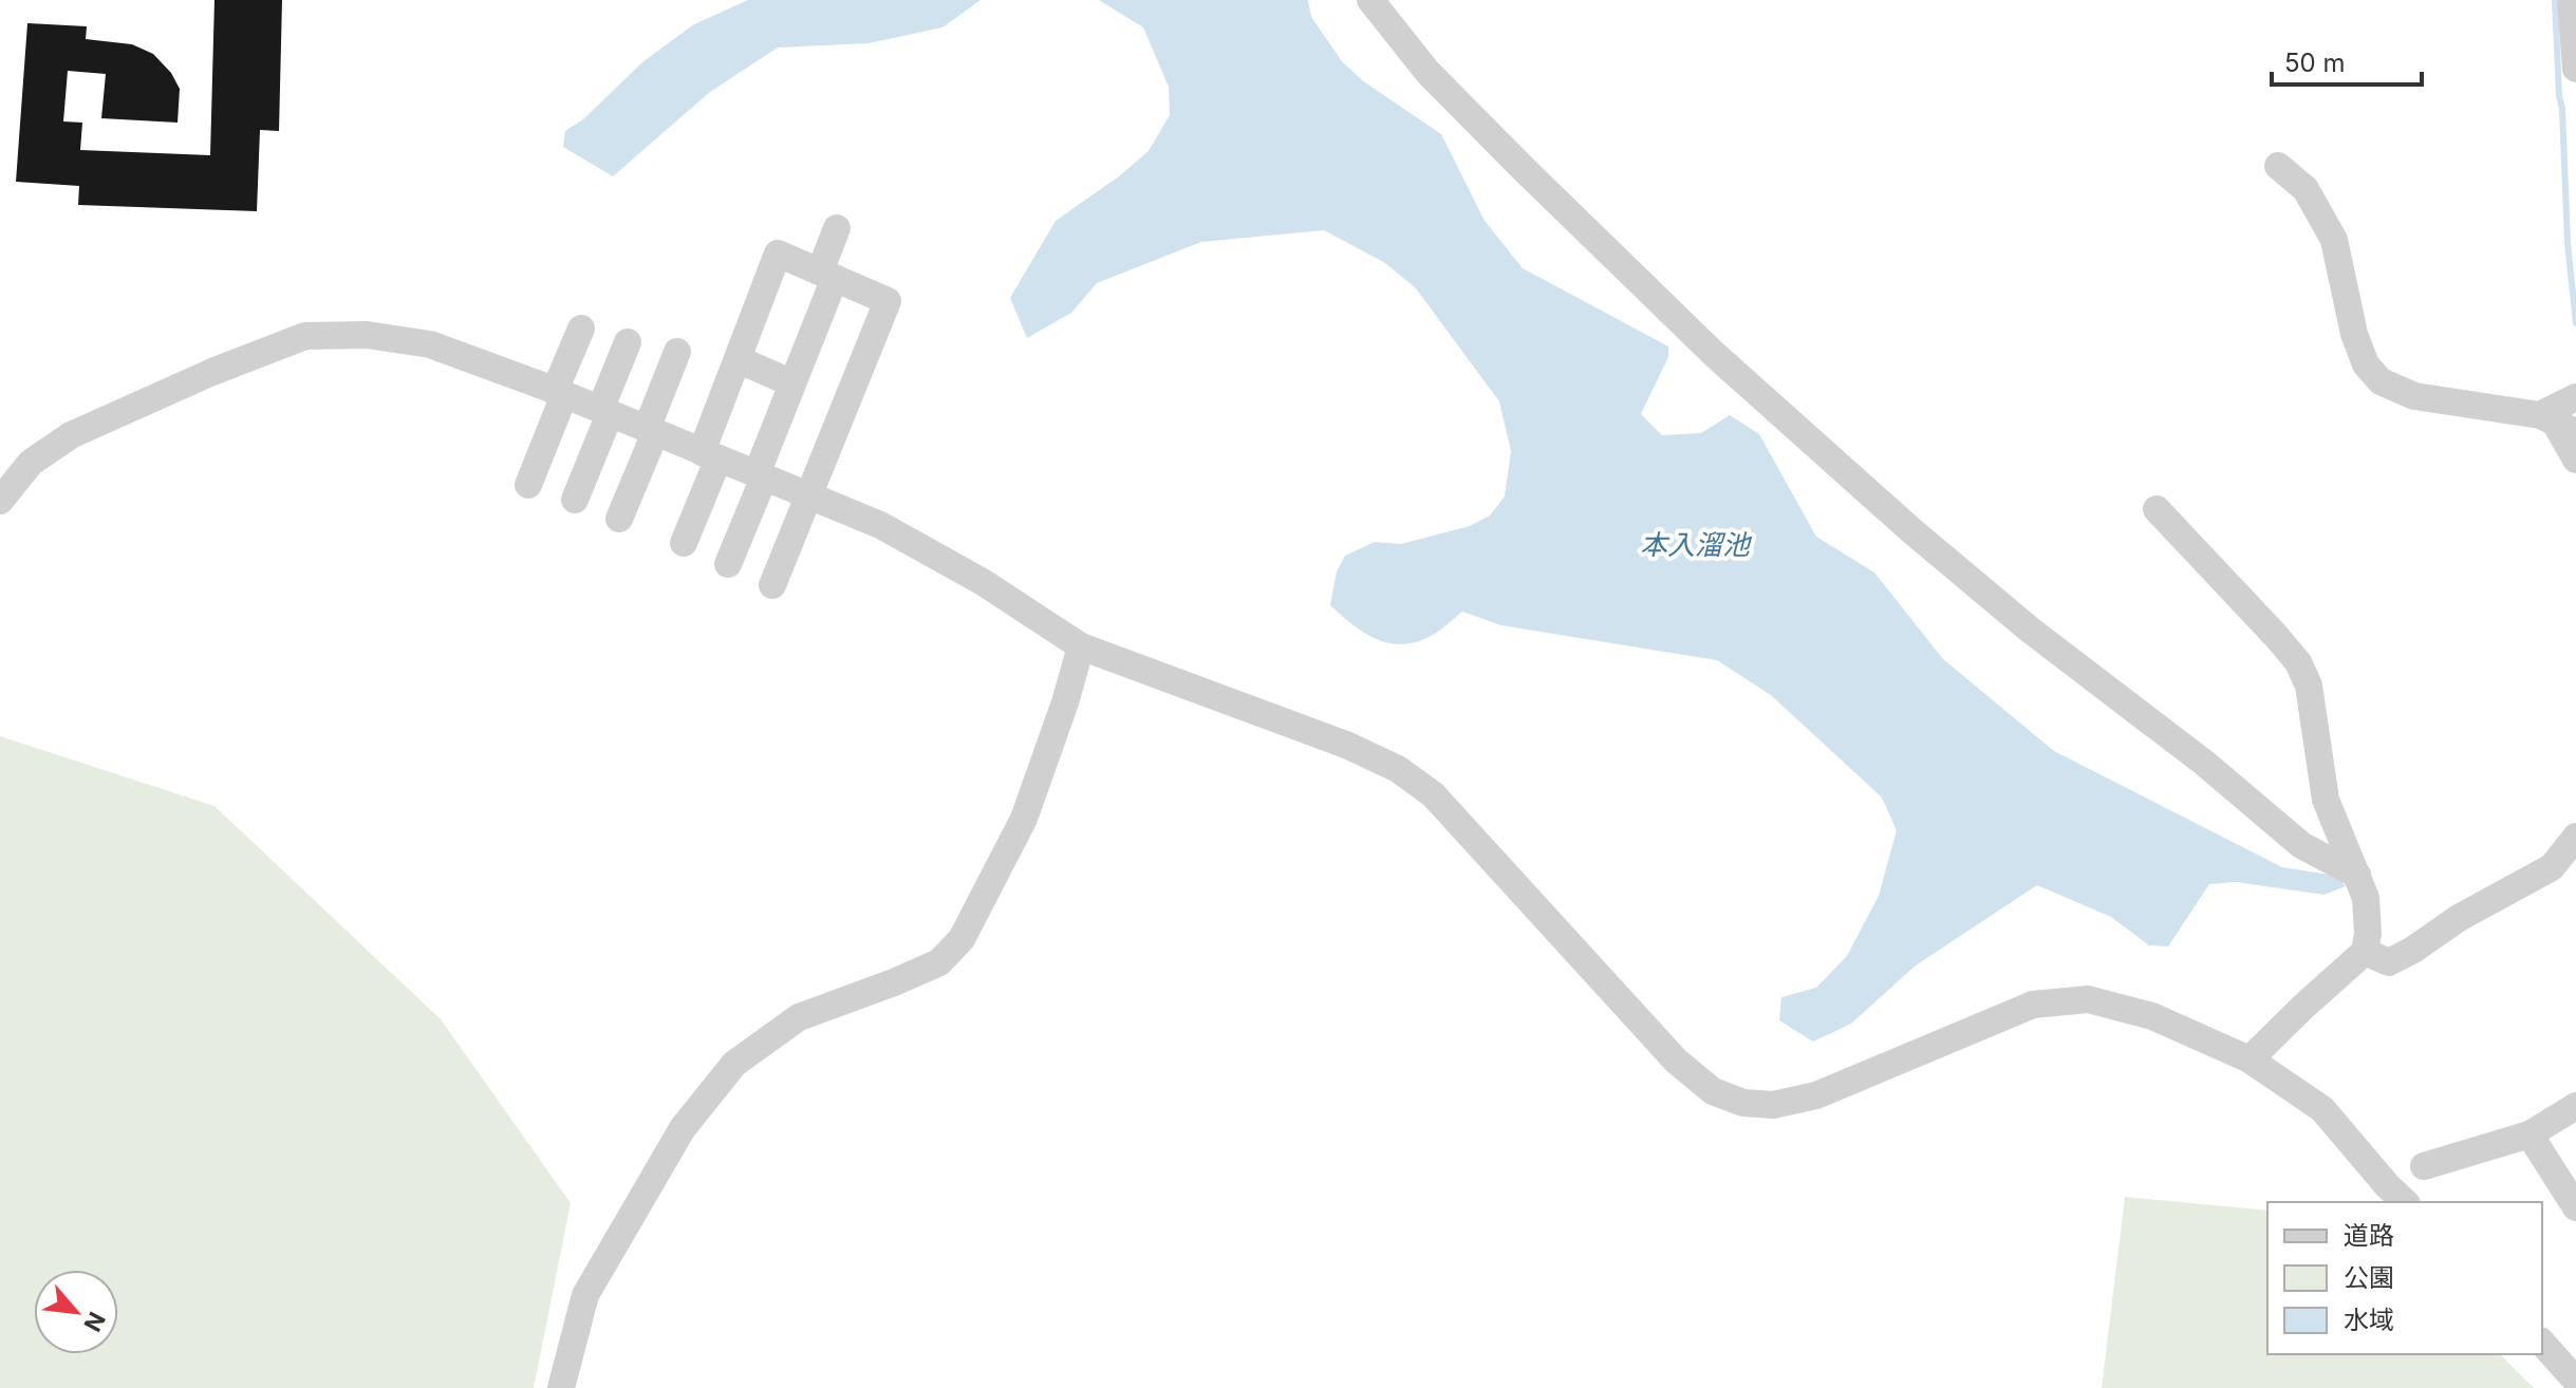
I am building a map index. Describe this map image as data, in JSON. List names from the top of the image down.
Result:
{
  "water": ["本入溜池"],
  "legend": ["道路", "公園", "水域"],
  "scale_bar": "50 m",
  "north": "bottom right"
}
